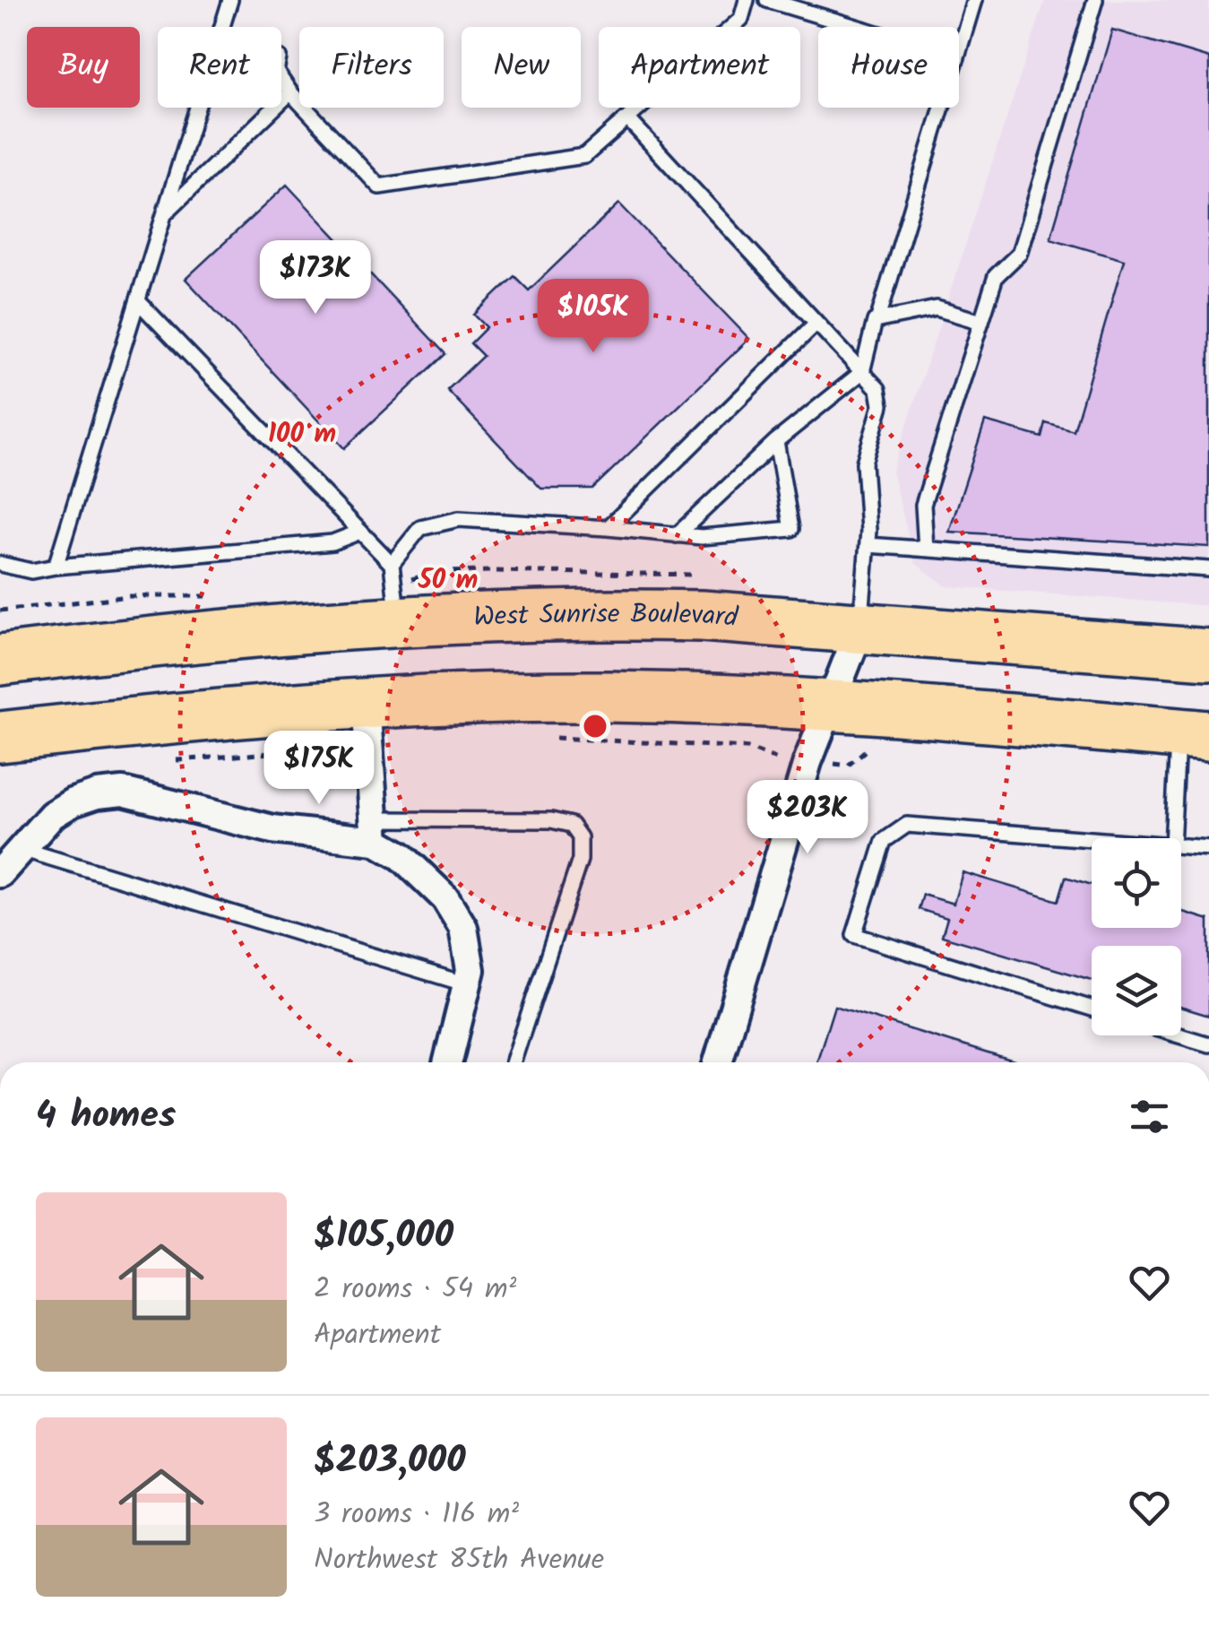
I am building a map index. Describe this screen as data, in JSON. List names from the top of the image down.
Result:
{
  "streets": {
    "highway": ["West Sunrise Boulevard"]
  },
  "page": {
    "chip": [
      "Buy",
      "Rent",
      "Filters",
      "New",
      "Apartment",
      "House"
    ],
    "price": [
      "$173K",
      "$105K",
      "$175K",
      "$203K"
    ],
    "heading": "4 homes",
    "list": [
      {
        "name": "$105,000",
        "note": "2 rooms · 54 m² · Apartment"
      },
      {
        "name": "$203,000",
        "note": "3 rooms · 116 m² · Northwest 85th Avenue"
      }
    ]
  },
  "rings": ["100 m", "50 m"]
}
